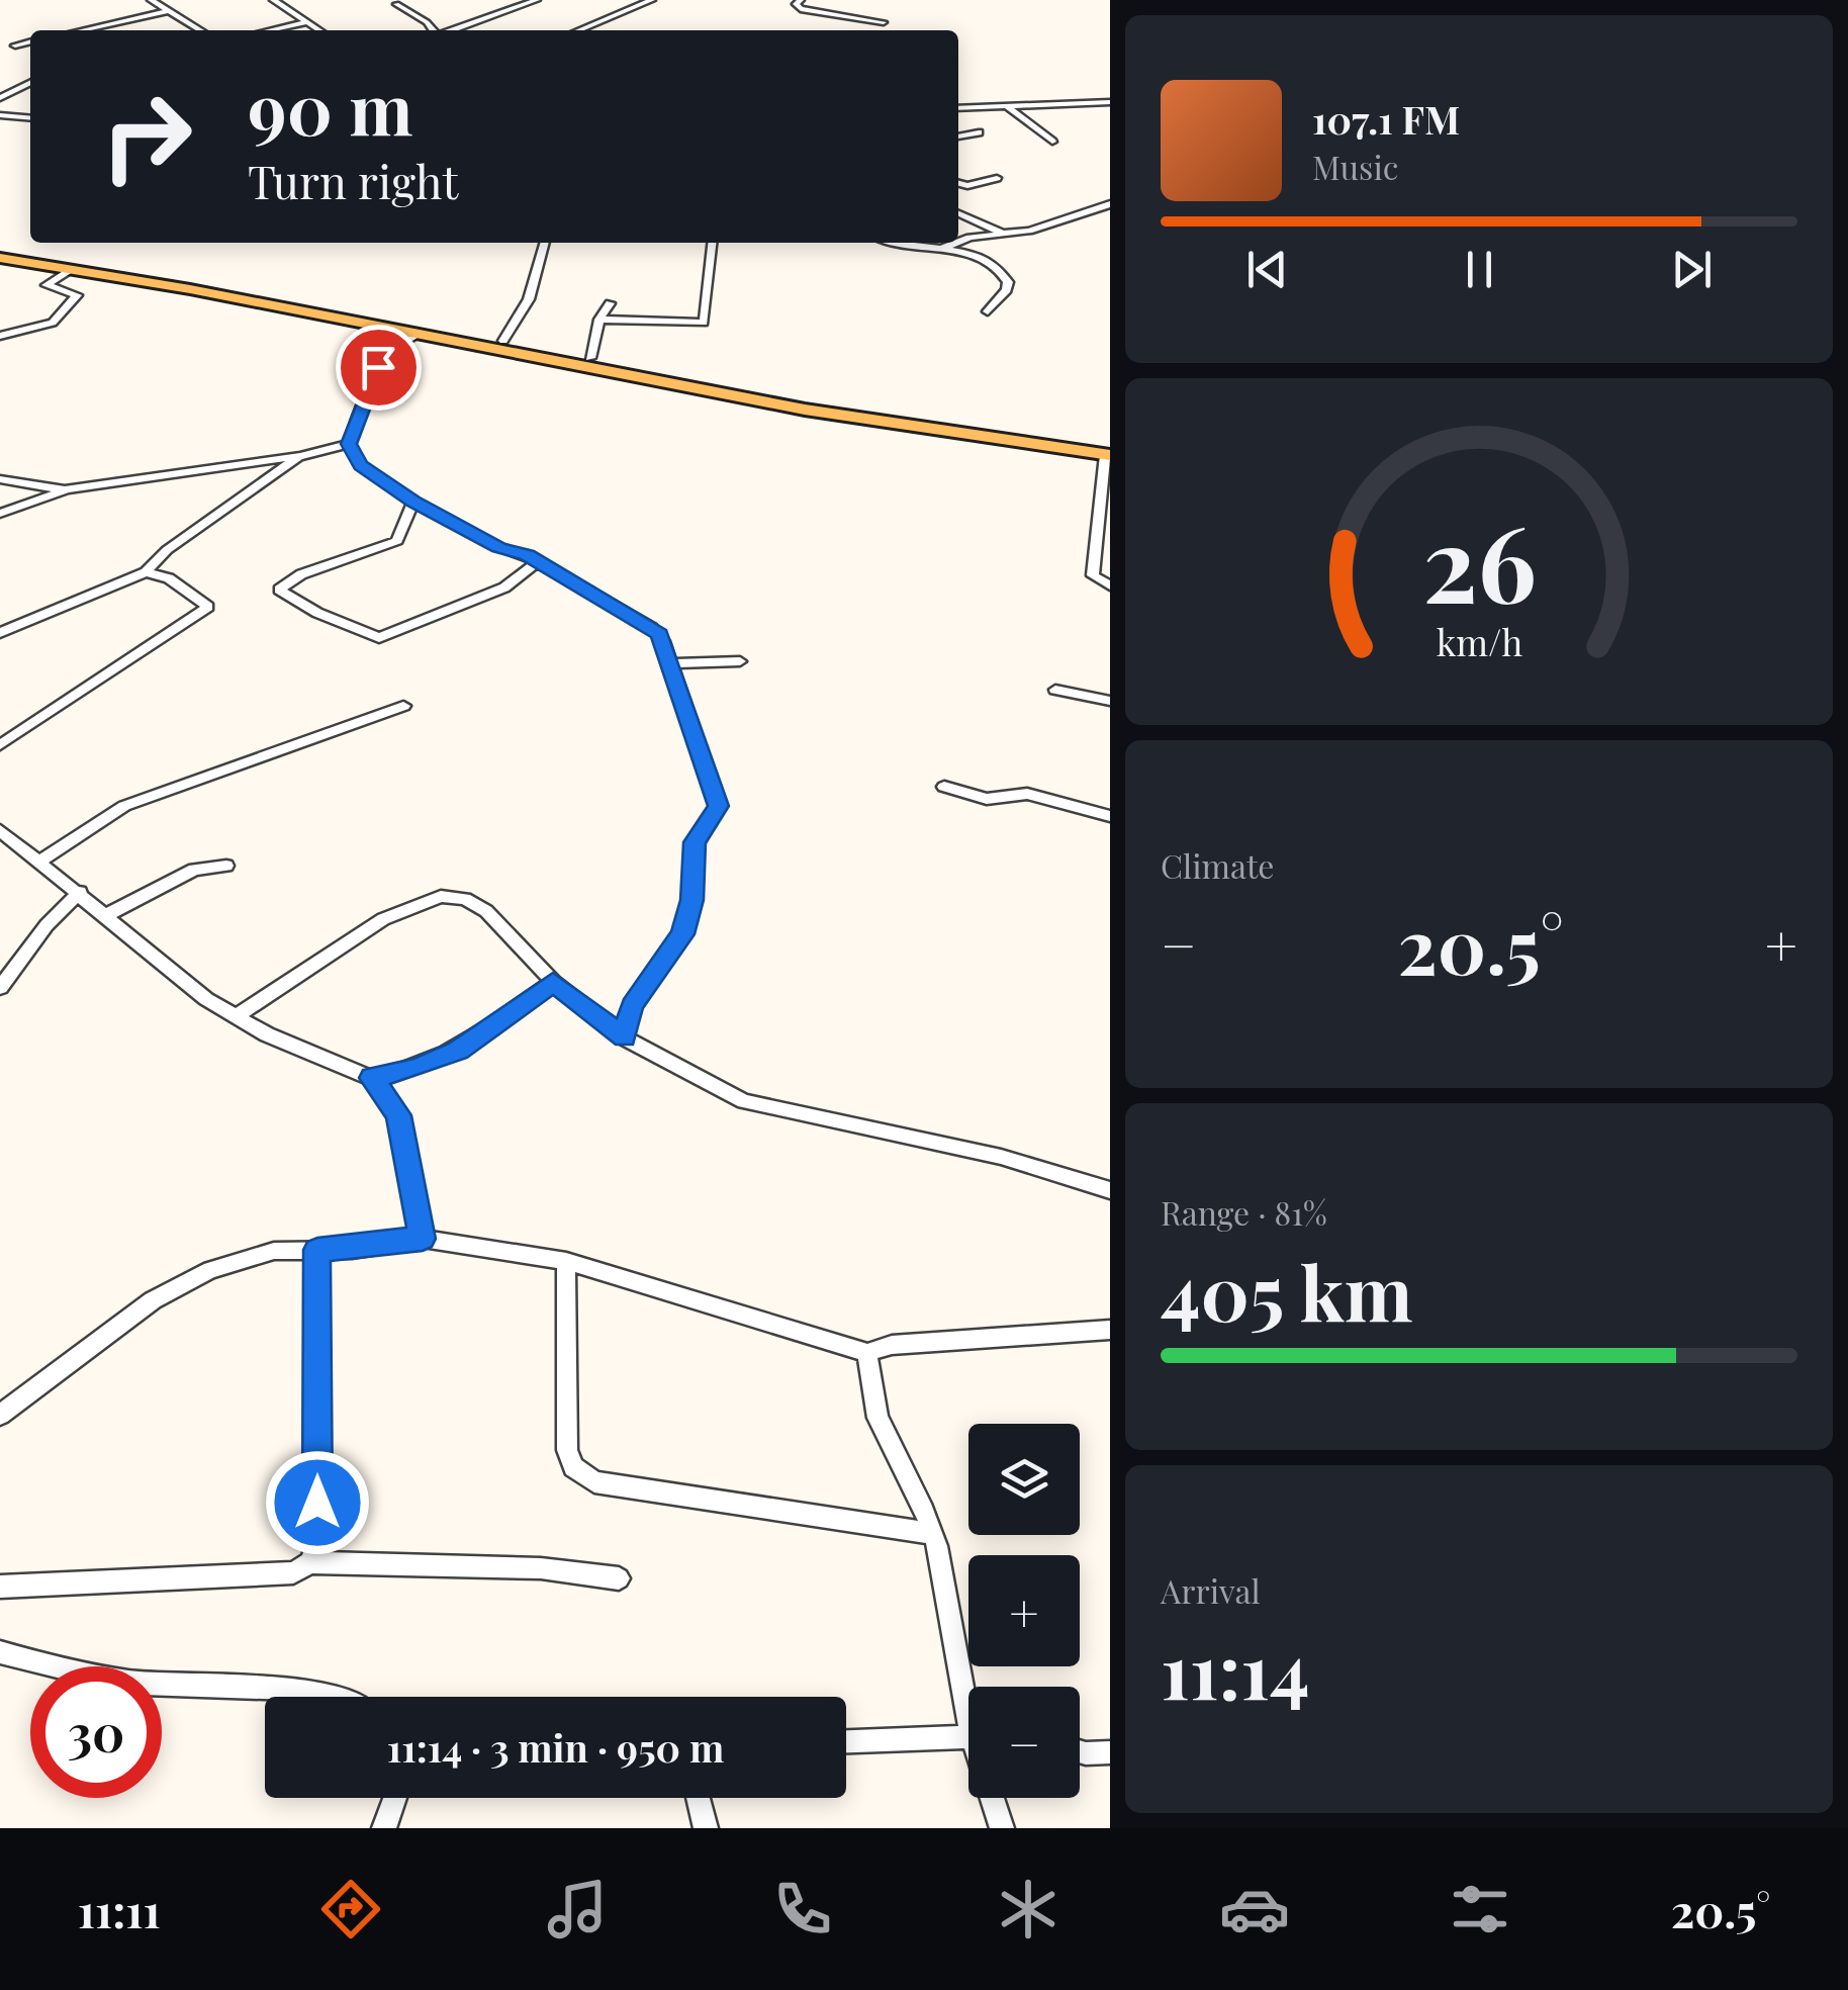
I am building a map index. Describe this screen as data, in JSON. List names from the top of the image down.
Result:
{
  "page": {
    "turn": ["90 m", "Turn right"],
    "song": ["107.1 FM", "Music"],
    "tile": [
      "Climate",
      ["Range · 81%", "405 km"],
      ["Arrival", "11:14"]
    ],
    "heat": ["−", "20.5°", "+"],
    "map_buttons": ["+", "−"],
    "limit": "30",
    "trip": "11:14 · 3 min · 950 m",
    "tabs": ["11:11", "20.5°"],
    "gauge": ["26", "km/h"]
  }
}
